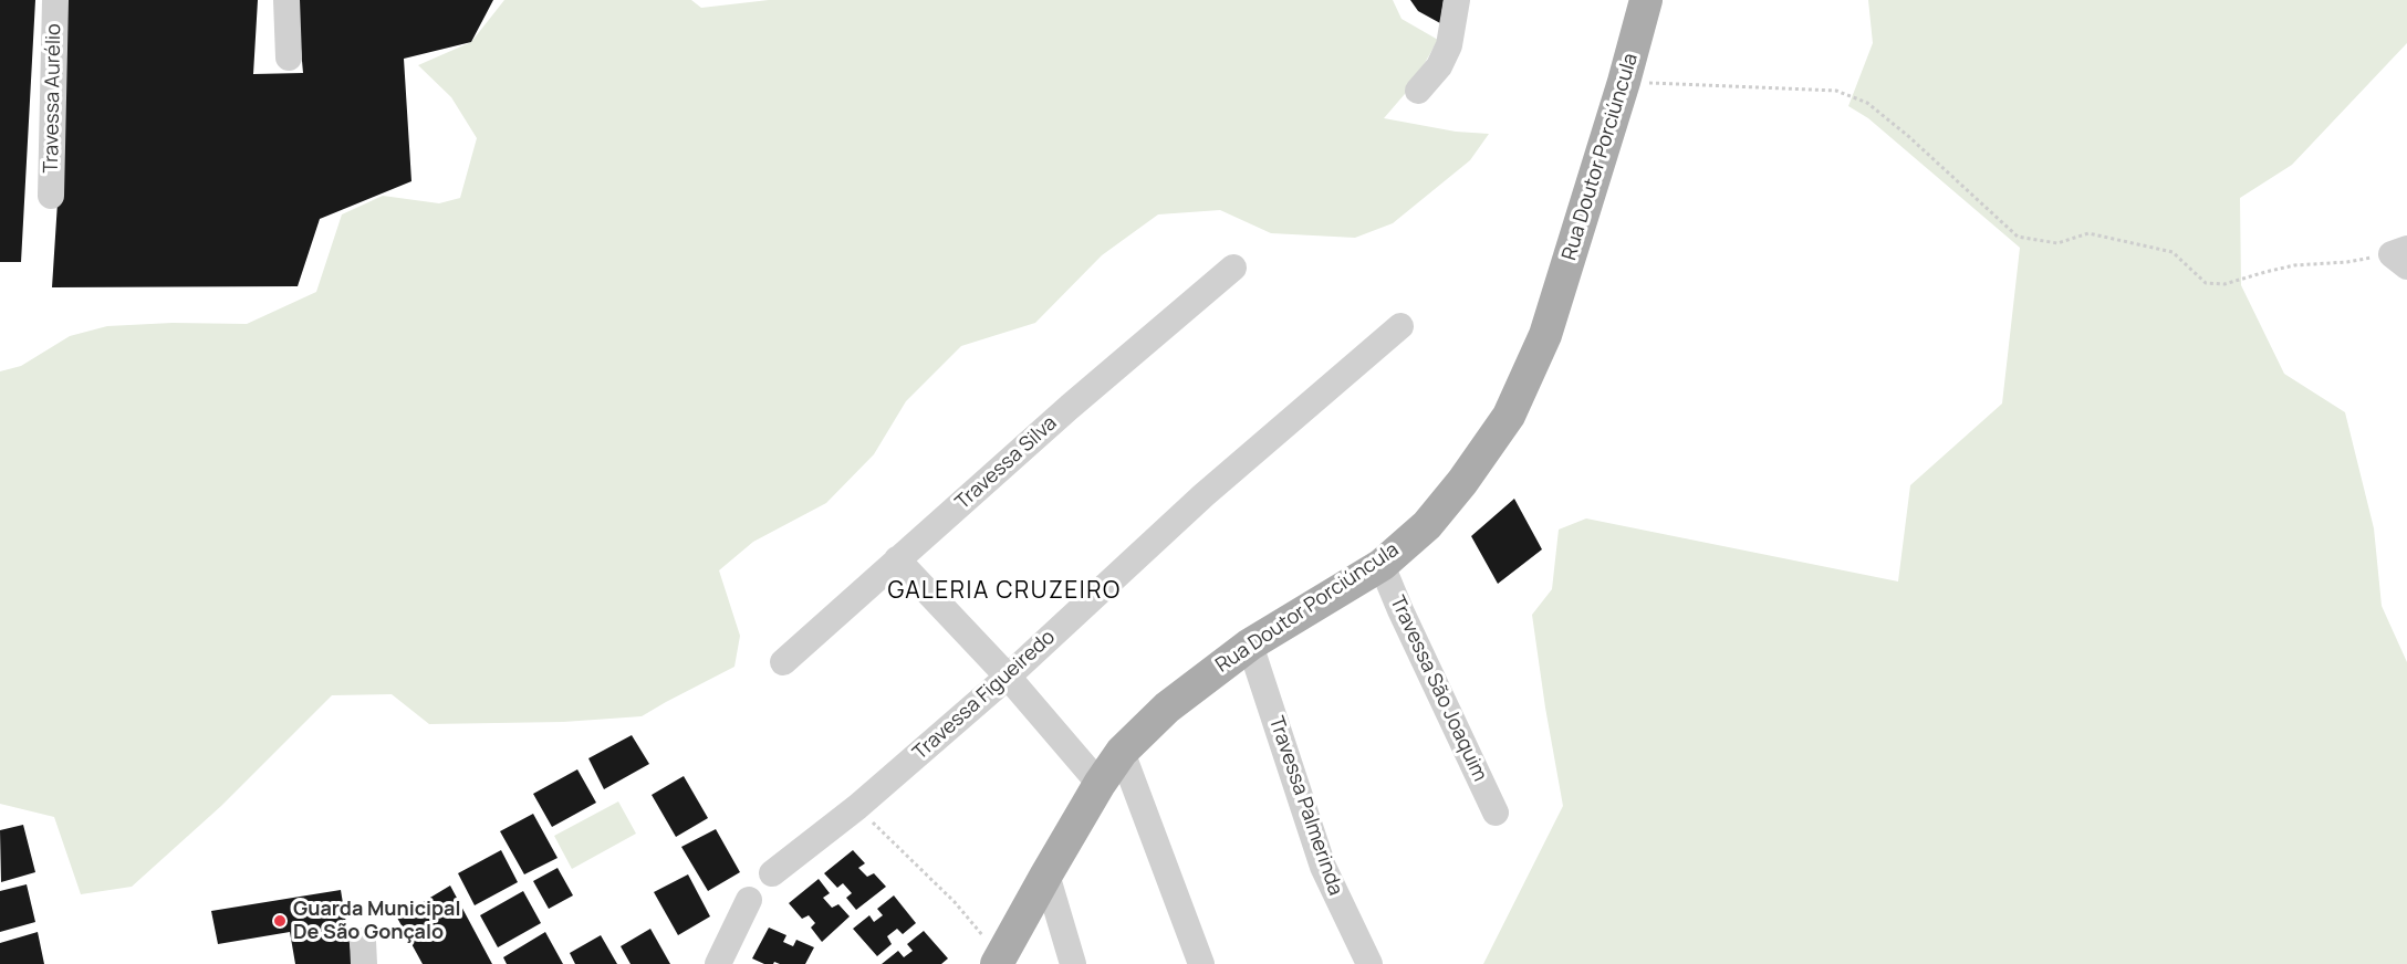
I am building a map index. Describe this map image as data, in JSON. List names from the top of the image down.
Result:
{
  "streets": {
    "main road": ["Rua Doutor Porciúncula"],
    "street": [
      "Travessa Aurélio",
      "Travessa Silva",
      "Travessa São Joaquim",
      "Travessa Figueiredo",
      "Travessa Palmerinda"
    ]
  },
  "crossings": [
    ["Rua Doutor Porciúncula", "Travessa São Joaquim"],
    ["Rua Doutor Porciúncula", "Travessa Palmerinda"]
  ],
  "districts": ["GALERIA CRUZEIRO"],
  "places": ["Guarda Municipal De São Gonçalo"]
}
